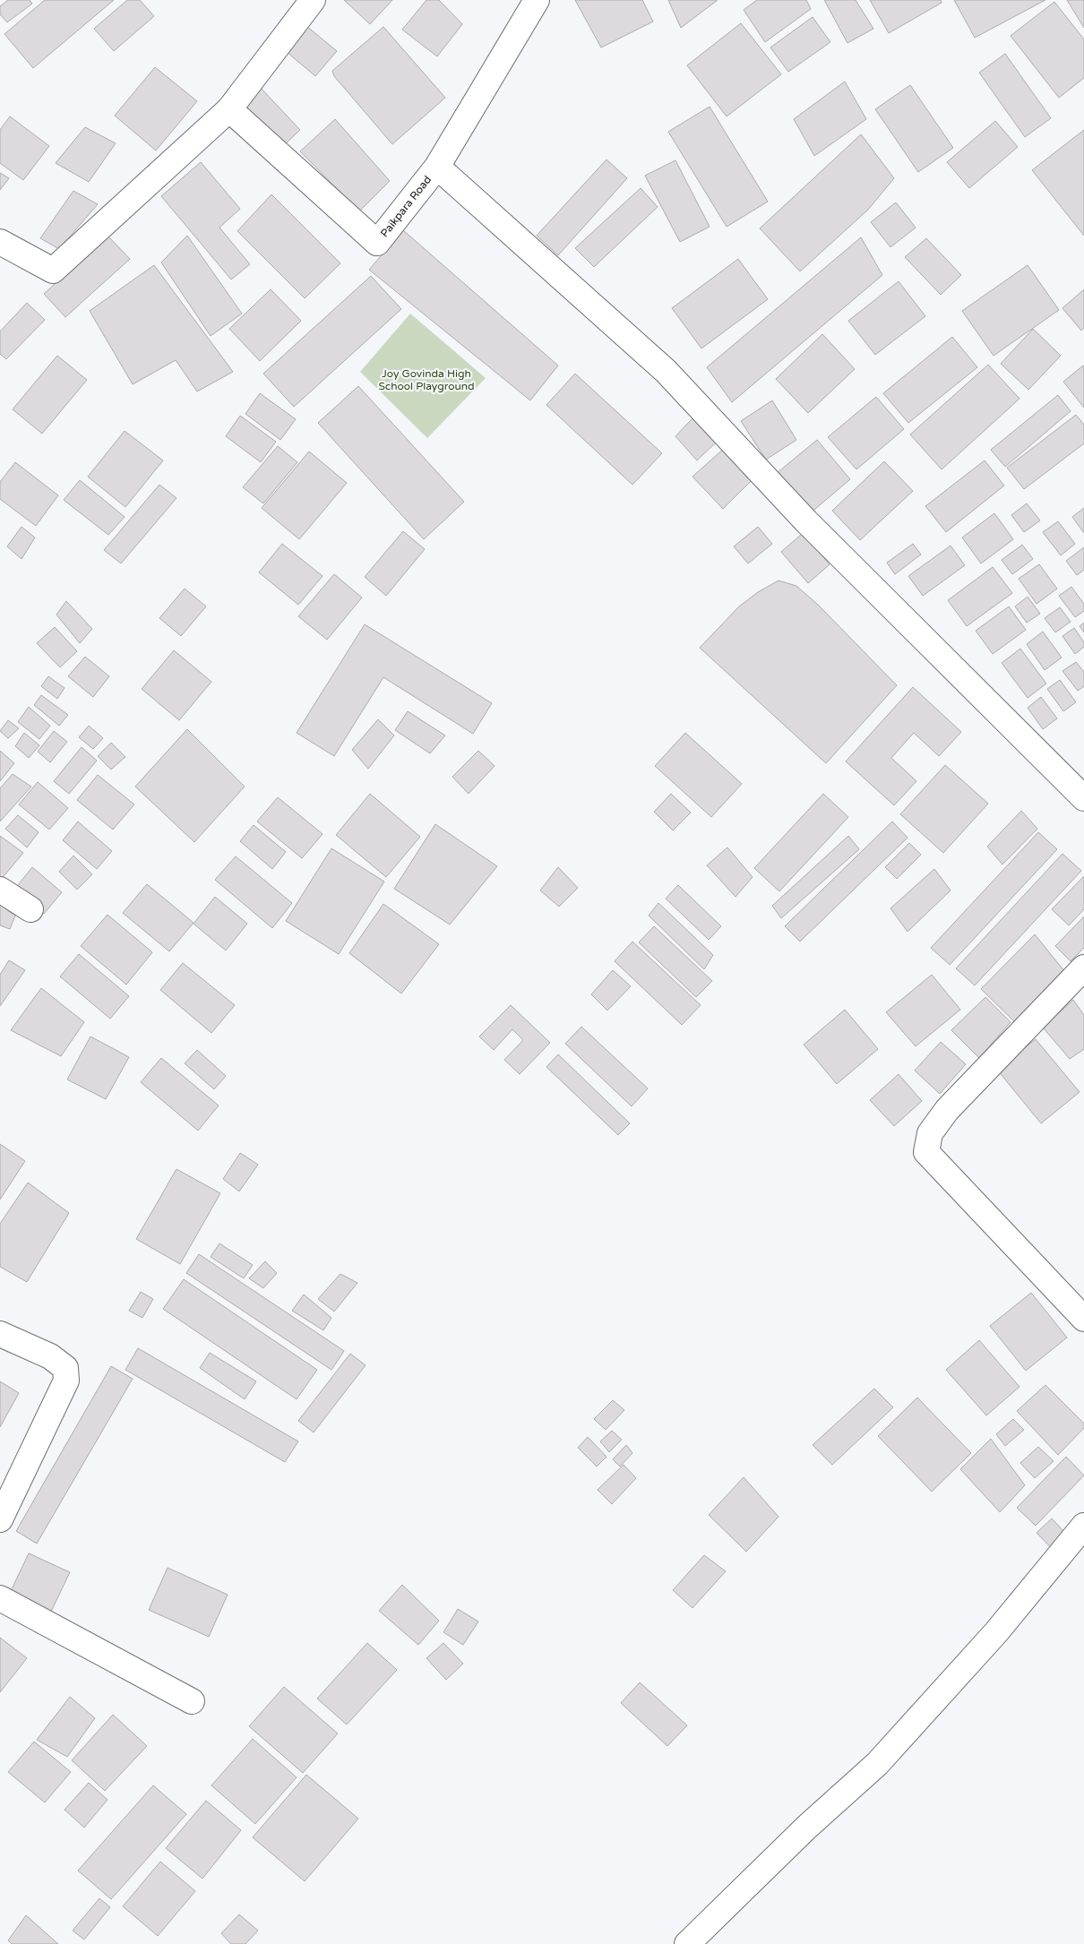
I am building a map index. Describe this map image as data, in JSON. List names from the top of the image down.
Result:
{
  "streets": {
    "street": ["Paikpara Road"]
  },
  "parks": ["Joy Govinda High School Playground"]
}
